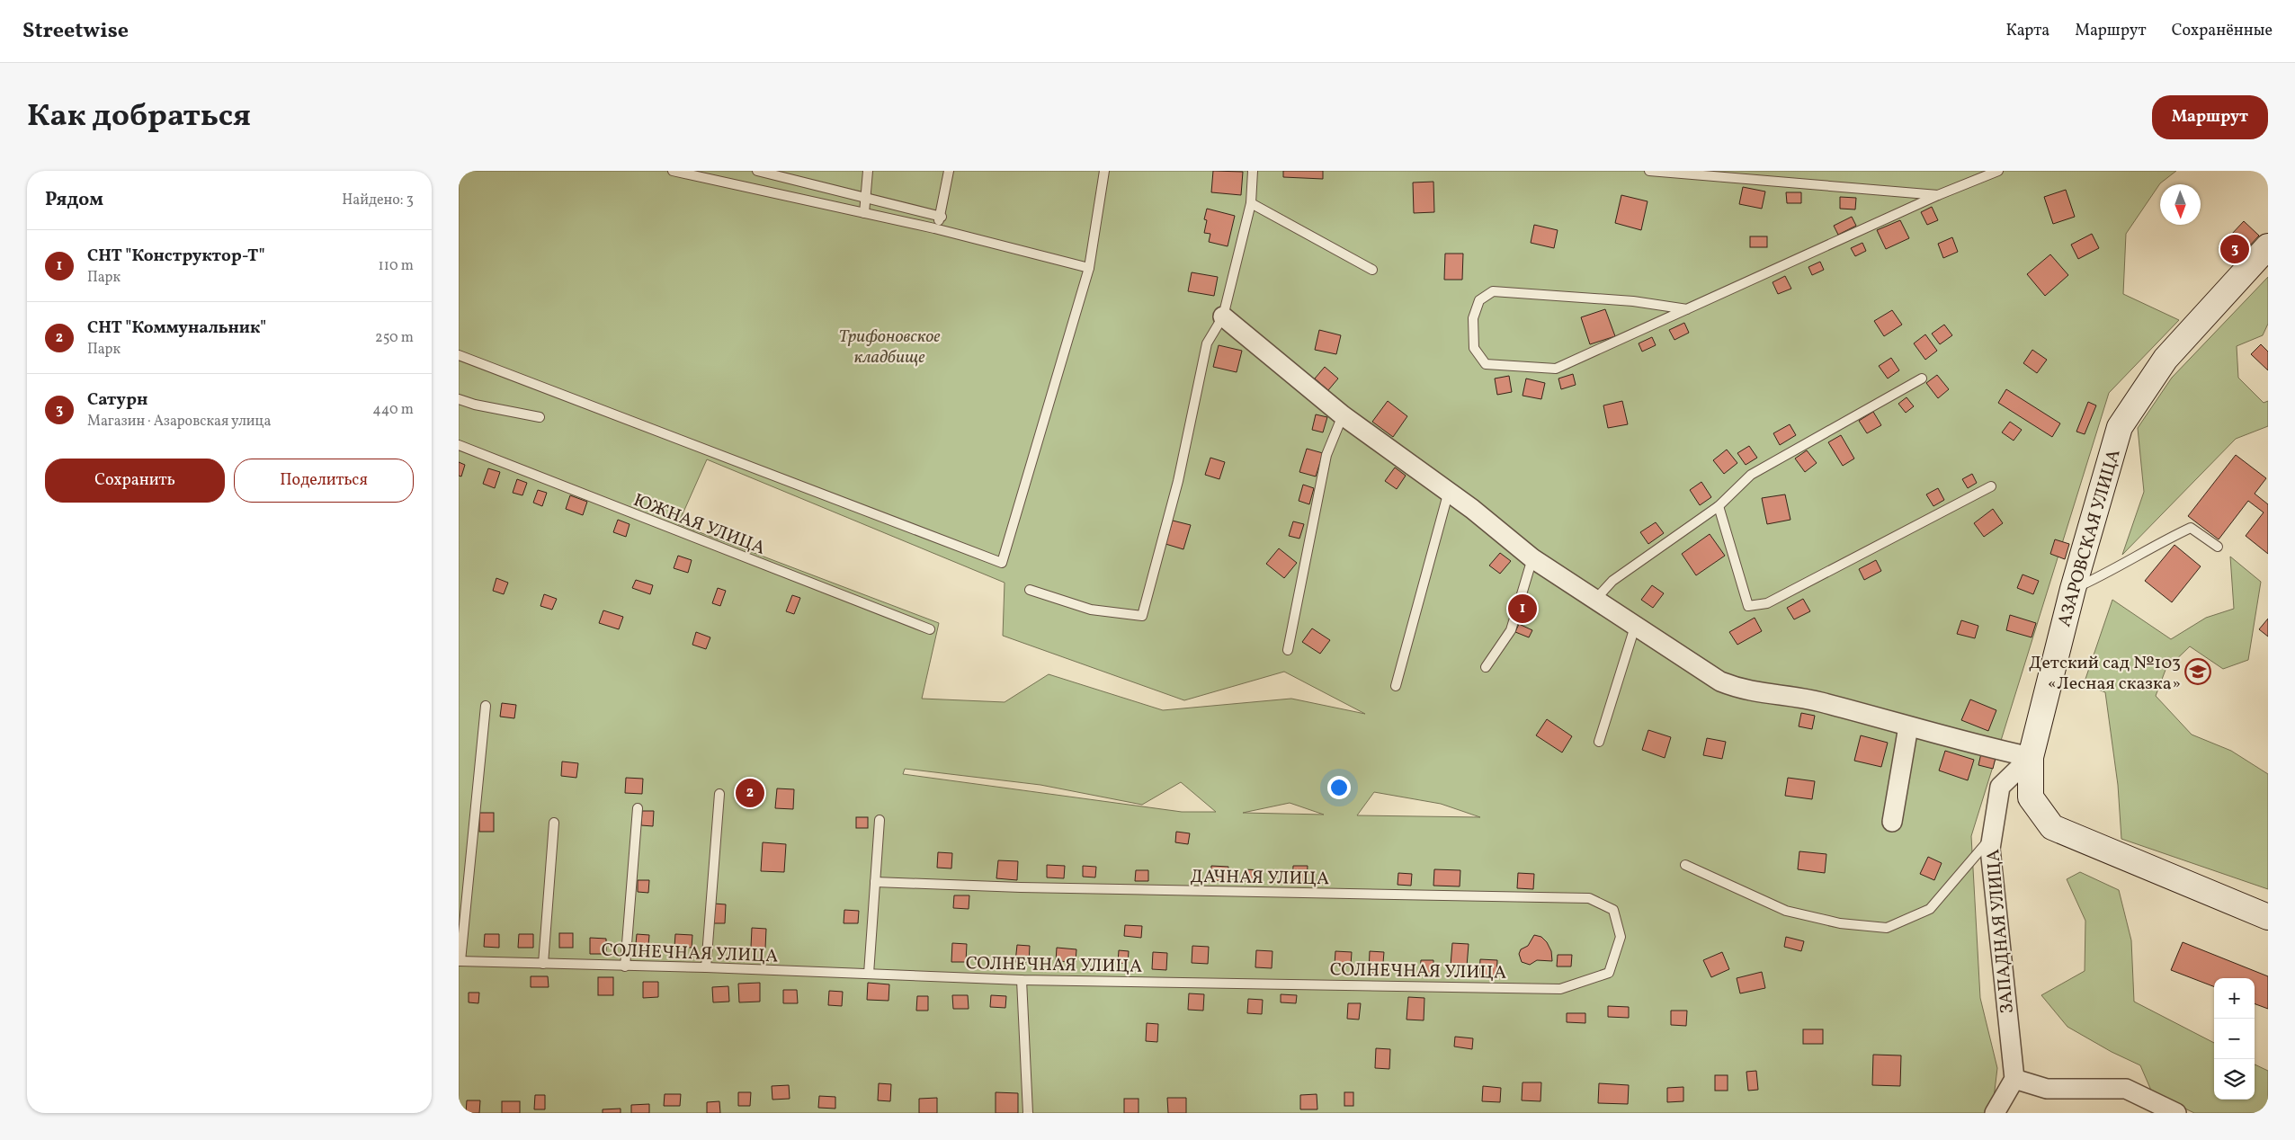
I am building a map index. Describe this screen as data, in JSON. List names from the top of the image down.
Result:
{
  "streets": {
    "street": ["АЗАРОВСКАЯ УЛИЦА", "ЗАПАДНАЯ УЛИЦА"],
    "lane": ["ЮЖНАЯ УЛИЦА", "ДАЧНАЯ УЛИЦА", "СОЛНЕЧНАЯ УЛИЦА"]
  },
  "crossings": [
    ["АЗАРОВСКАЯ УЛИЦА", "ЗАПАДНАЯ УЛИЦА"],
    ["ДАЧНАЯ УЛИЦА", "СОЛНЕЧНАЯ УЛИЦА"]
  ],
  "parks": ["Трифоновское кладбище"],
  "places": {
    "school or university": ["Детский сад №103 «Лесная сказка»"]
  },
  "north": "bottom",
  "page": {
    "header": "Streetwise",
    "nav": ["Карта", "Маршрут", "Сохранённые"],
    "title": "Как добраться",
    "buttons": [
      "Маршрут",
      ["Сохранить", "Поделиться"]
    ],
    "heading": ["Рядом", "Найдено: 3"],
    "list": [
      {
        "mark": "1",
        "name": "СНТ \"Конструктор-Т\"",
        "note": "Парк",
        "value": "110 m"
      },
      {
        "mark": "2",
        "name": "СНТ \"Коммунальник\"",
        "note": "Парк",
        "value": "250 m"
      },
      {
        "mark": "3",
        "name": "Сатурн",
        "note": "Магазин · Азаровская улица",
        "value": "440 m"
      }
    ],
    "pins": ["3", "1", "2"],
    "map_buttons": ["+", "−"]
  }
}
